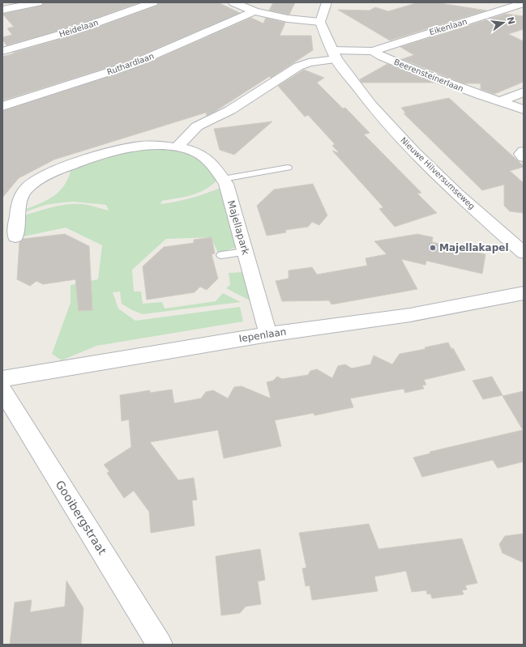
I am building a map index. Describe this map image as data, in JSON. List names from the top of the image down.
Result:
{
  "streets": {
    "street": [
      "Eikenlaan",
      "Heidelaan",
      "Ruthardlaan",
      "Beerensteinerlaan",
      "Nieuwe Hilversumseweg",
      "Majellapark",
      "Iepenlaan",
      "Gooibergstraat"
    ]
  },
  "crossings": [
    ["Eikenlaan", "Beerensteinerlaan"],
    ["Majellapark", "Iepenlaan"]
  ],
  "places": ["Majellakapel"],
  "north": "right"
}
